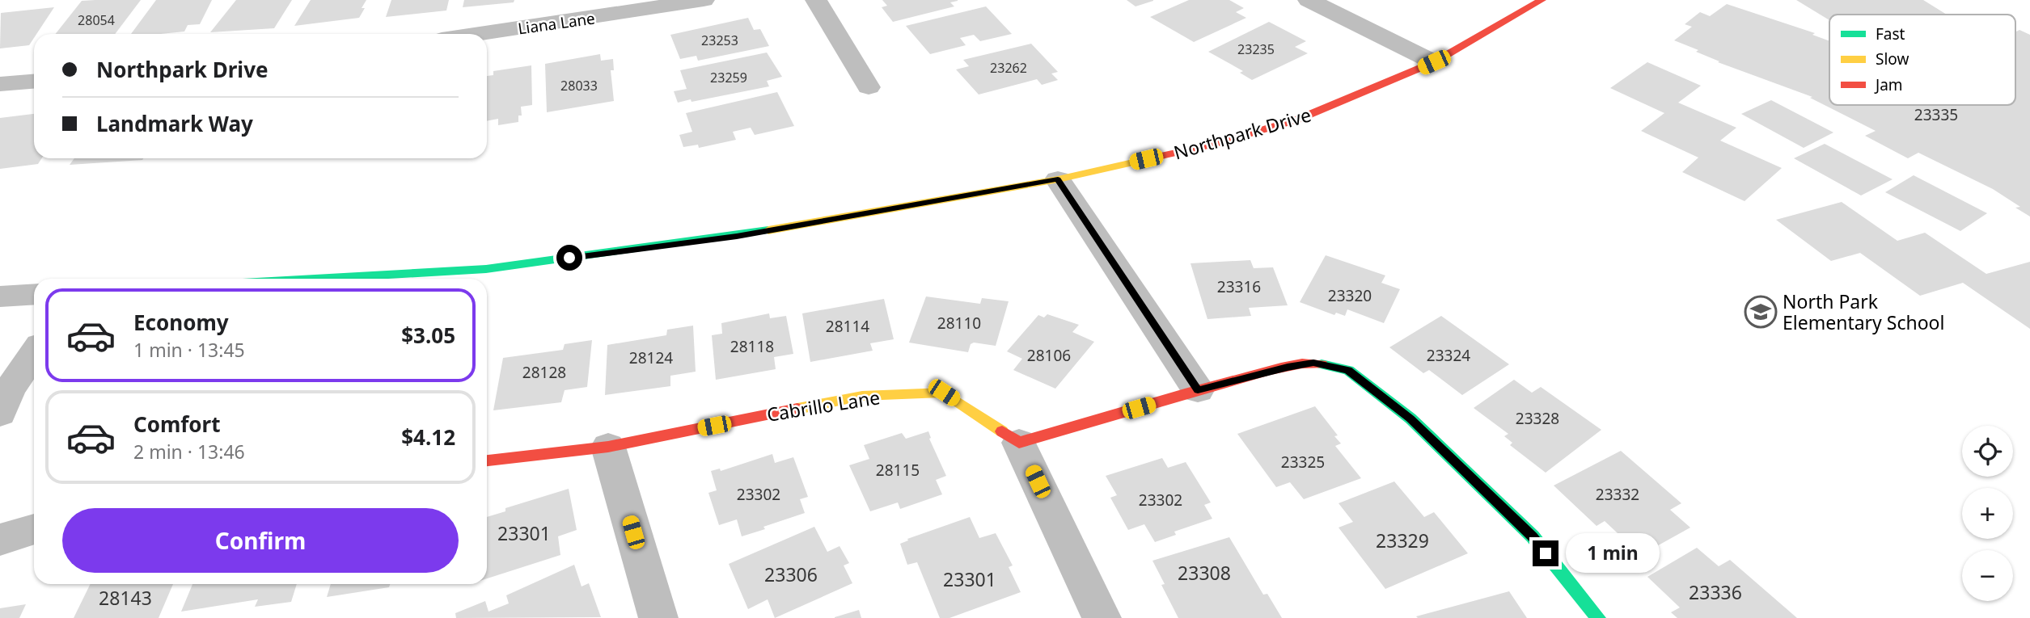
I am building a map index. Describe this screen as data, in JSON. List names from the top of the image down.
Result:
{
  "streets": {
    "street": ["Liana Lane", "Northpark Drive", "Cabrillo Lane"]
  },
  "places": {
    "school or university": ["North Park Elementary School"]
  },
  "house_numbers": [
    "28054",
    "23253",
    "23235",
    "23262",
    "23259",
    "28033",
    "23335",
    "23316",
    "23320",
    "28110",
    "28114",
    "28118",
    "28106",
    "23324",
    "28124",
    "28128",
    "23328",
    "23325",
    "28115",
    "23302",
    "23332",
    "23302",
    "23301",
    "23329",
    "23308",
    "23306",
    "23301",
    "23336",
    "28143"
  ],
  "legend": ["Fast", "Slow", "Jam"],
  "page": {
    "banner": ["Northpark Drive", "Landmark Way"],
    "list": [
      {
        "name": "Economy",
        "note": "1 min · 13:45",
        "value": "$3.05"
      },
      {
        "name": "Comfort",
        "note": "2 min · 13:46",
        "value": "$4.12"
      }
    ],
    "map_buttons": ["+", "−"],
    "buttons": "Confirm",
    "bubble": "1 min"
  }
}
